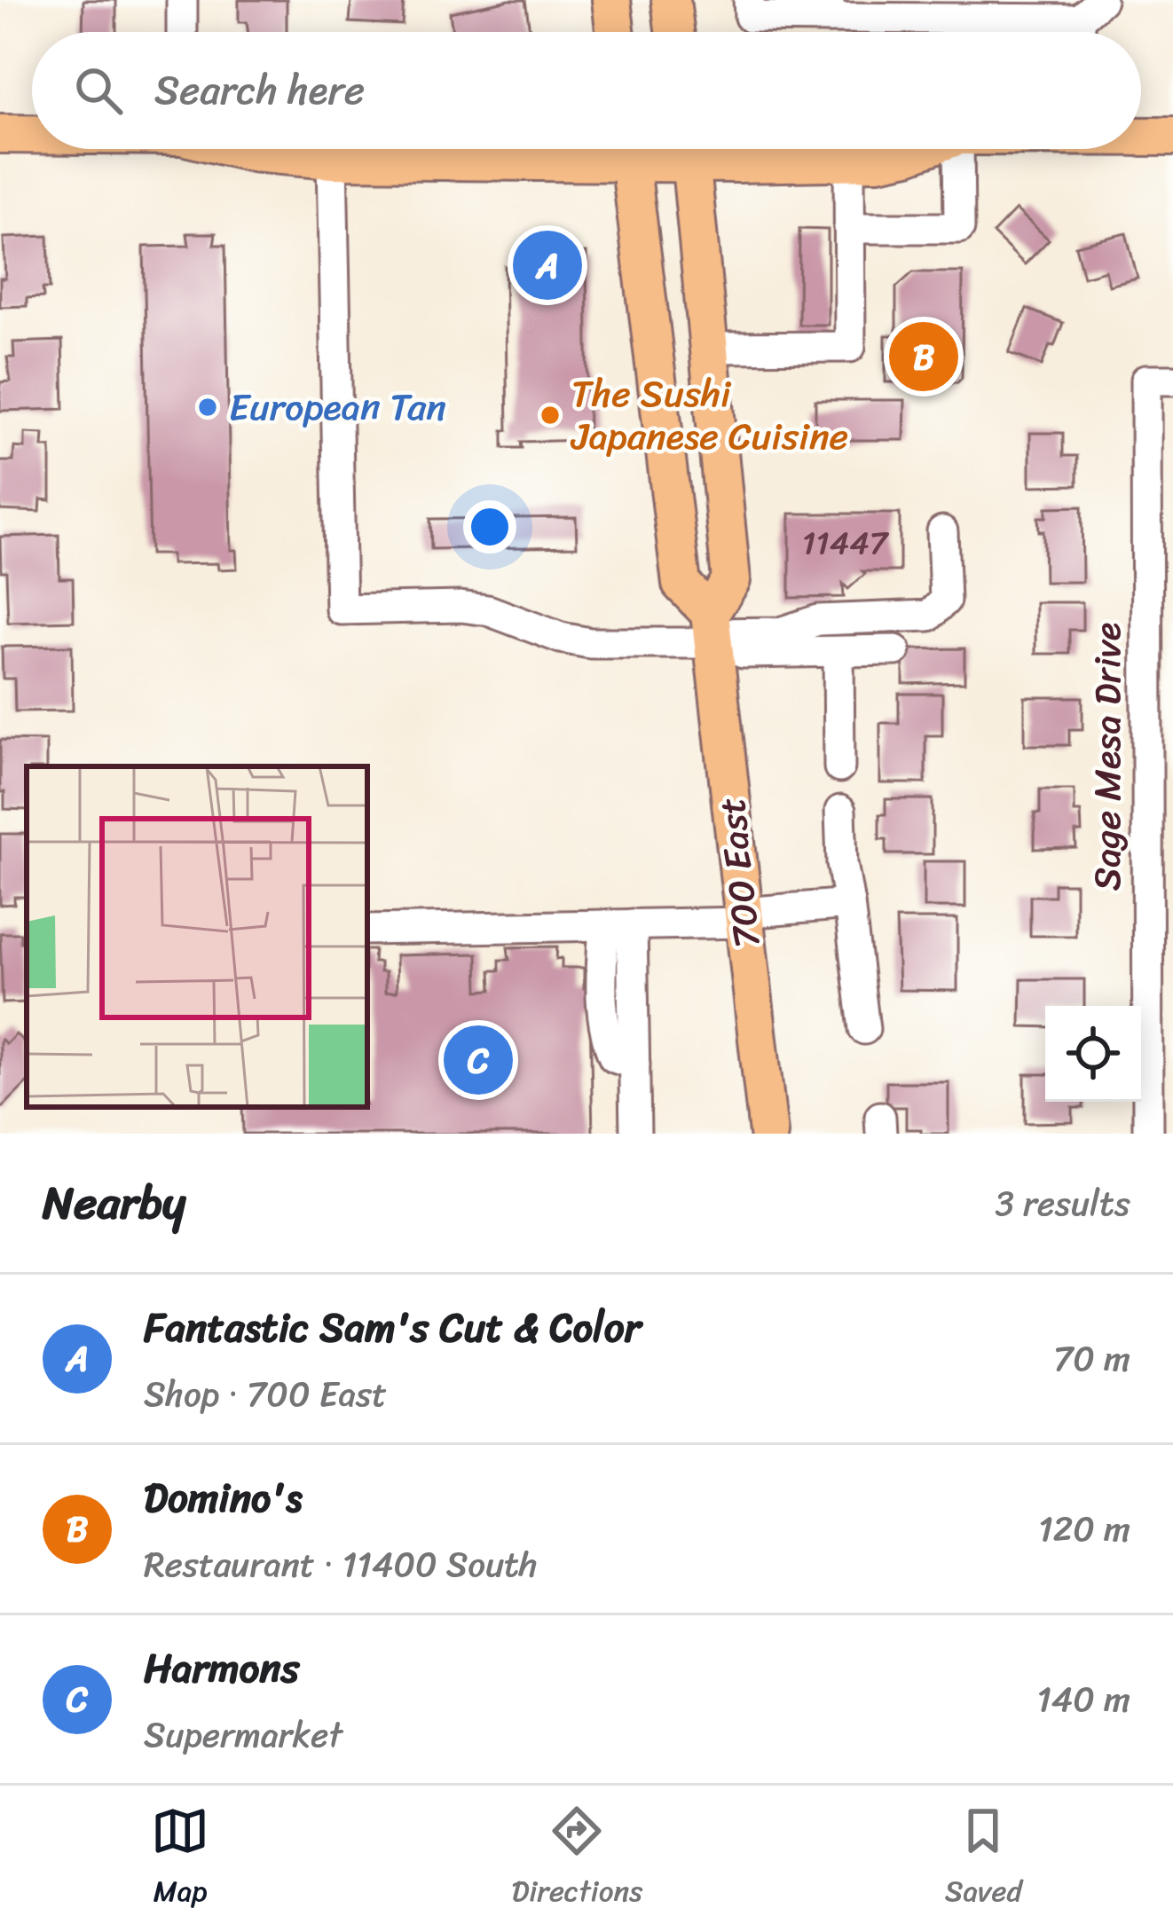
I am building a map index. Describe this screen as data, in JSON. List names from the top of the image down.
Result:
{
  "streets": {
    "main road": ["700 East"],
    "street": ["Sage Mesa Drive"]
  },
  "places": ["European Tan", "The Sushi Japanese Cuisine"],
  "house_numbers": ["11447"],
  "page": {
    "search": "Search here",
    "pins": ["A", "B", "C"],
    "heading": ["Nearby", "3 results"],
    "list": [
      {
        "mark": "A",
        "name": "Fantastic Sam's Cut & Color",
        "note": "Shop · 700 East",
        "value": "70 m"
      },
      {
        "mark": "B",
        "name": "Domino's",
        "note": "Restaurant · 11400 South",
        "value": "120 m"
      },
      {
        "mark": "C",
        "name": "Harmons",
        "note": "Supermarket",
        "value": "140 m"
      }
    ],
    "nav": ["Map", "Directions", "Saved"]
  }
}
